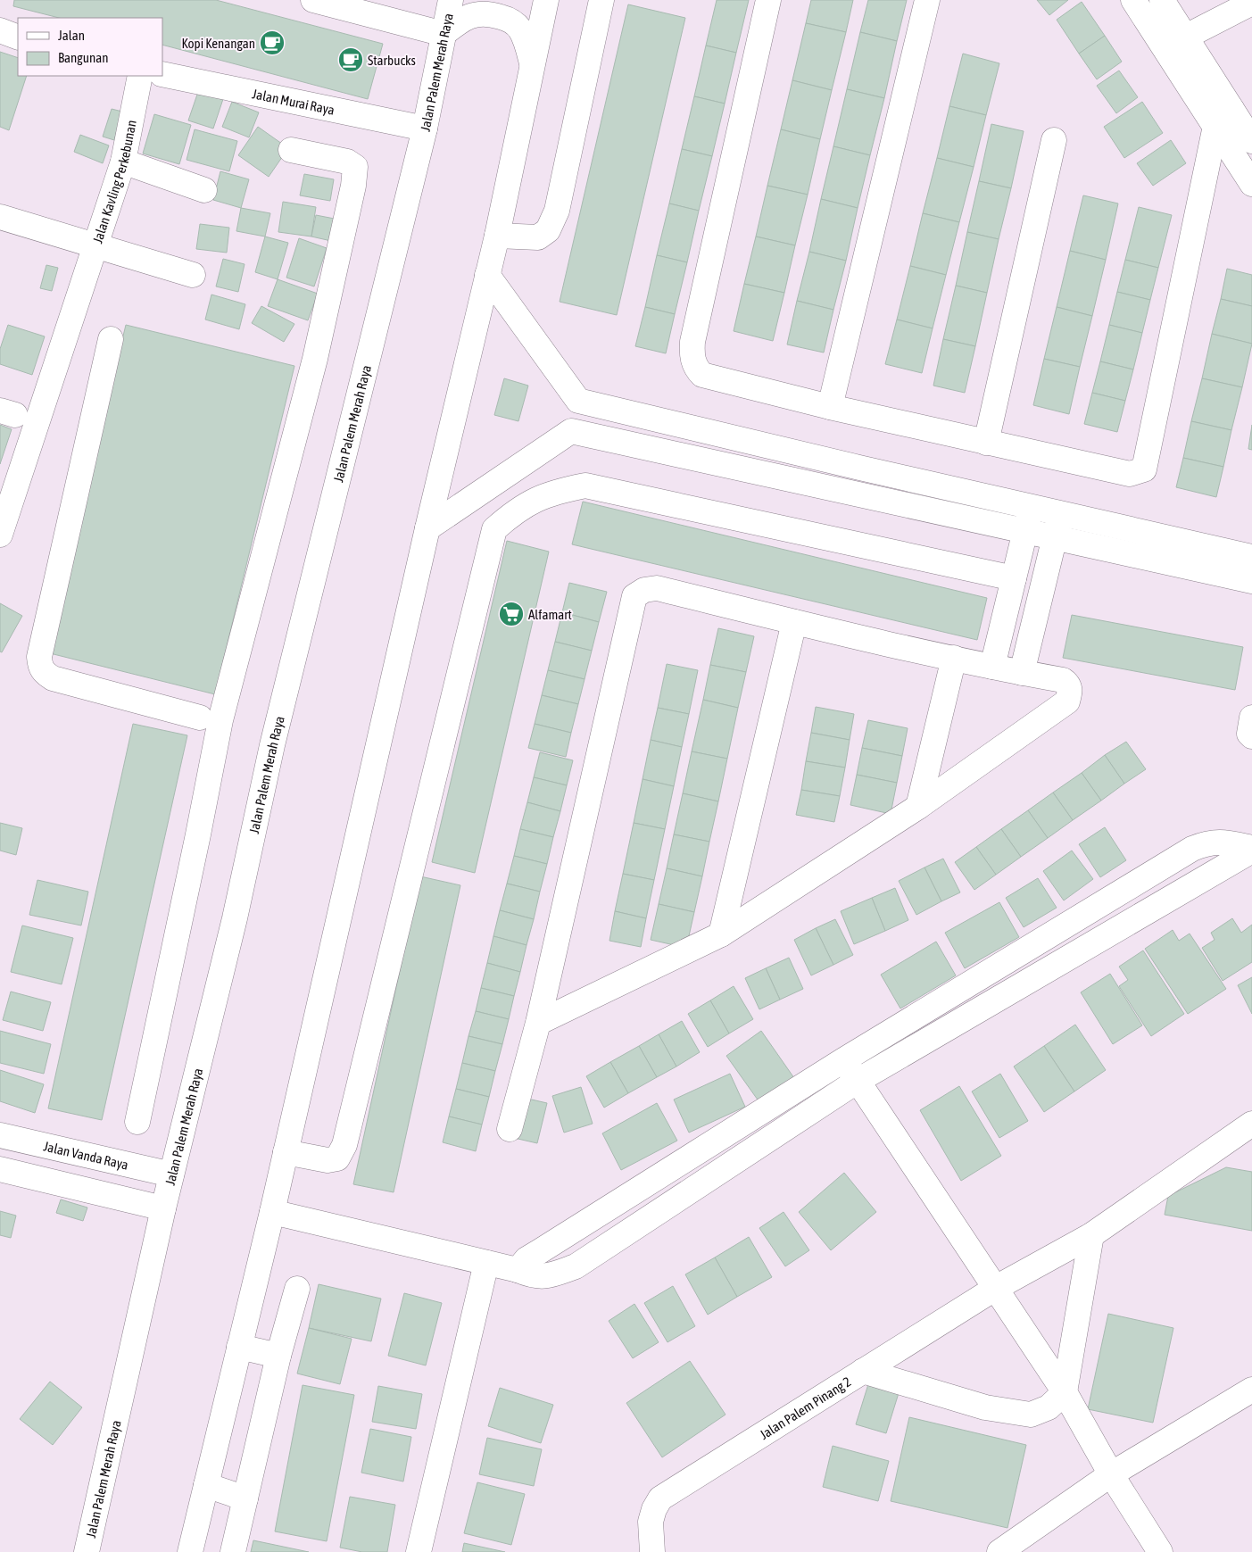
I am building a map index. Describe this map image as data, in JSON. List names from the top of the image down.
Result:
{
  "streets": {
    "street": [
      "Jalan Palem Merah Raya",
      "Jalan Murai Raya",
      "Jalan Kavling Perkebunan",
      "Jalan Vanda Raya",
      "Jalan Palem Pinang 2"
    ]
  },
  "crossings": [
    ["Jalan Palem Merah Raya", "Jalan Murai Raya"],
    ["Jalan Palem Merah Raya", "Jalan Vanda Raya"]
  ],
  "places": {
    "cafe": ["Kopi Kenangan", "Starbucks"],
    "supermarket": ["Alfamart"]
  },
  "legend": ["Jalan", "Bangunan"]
}
